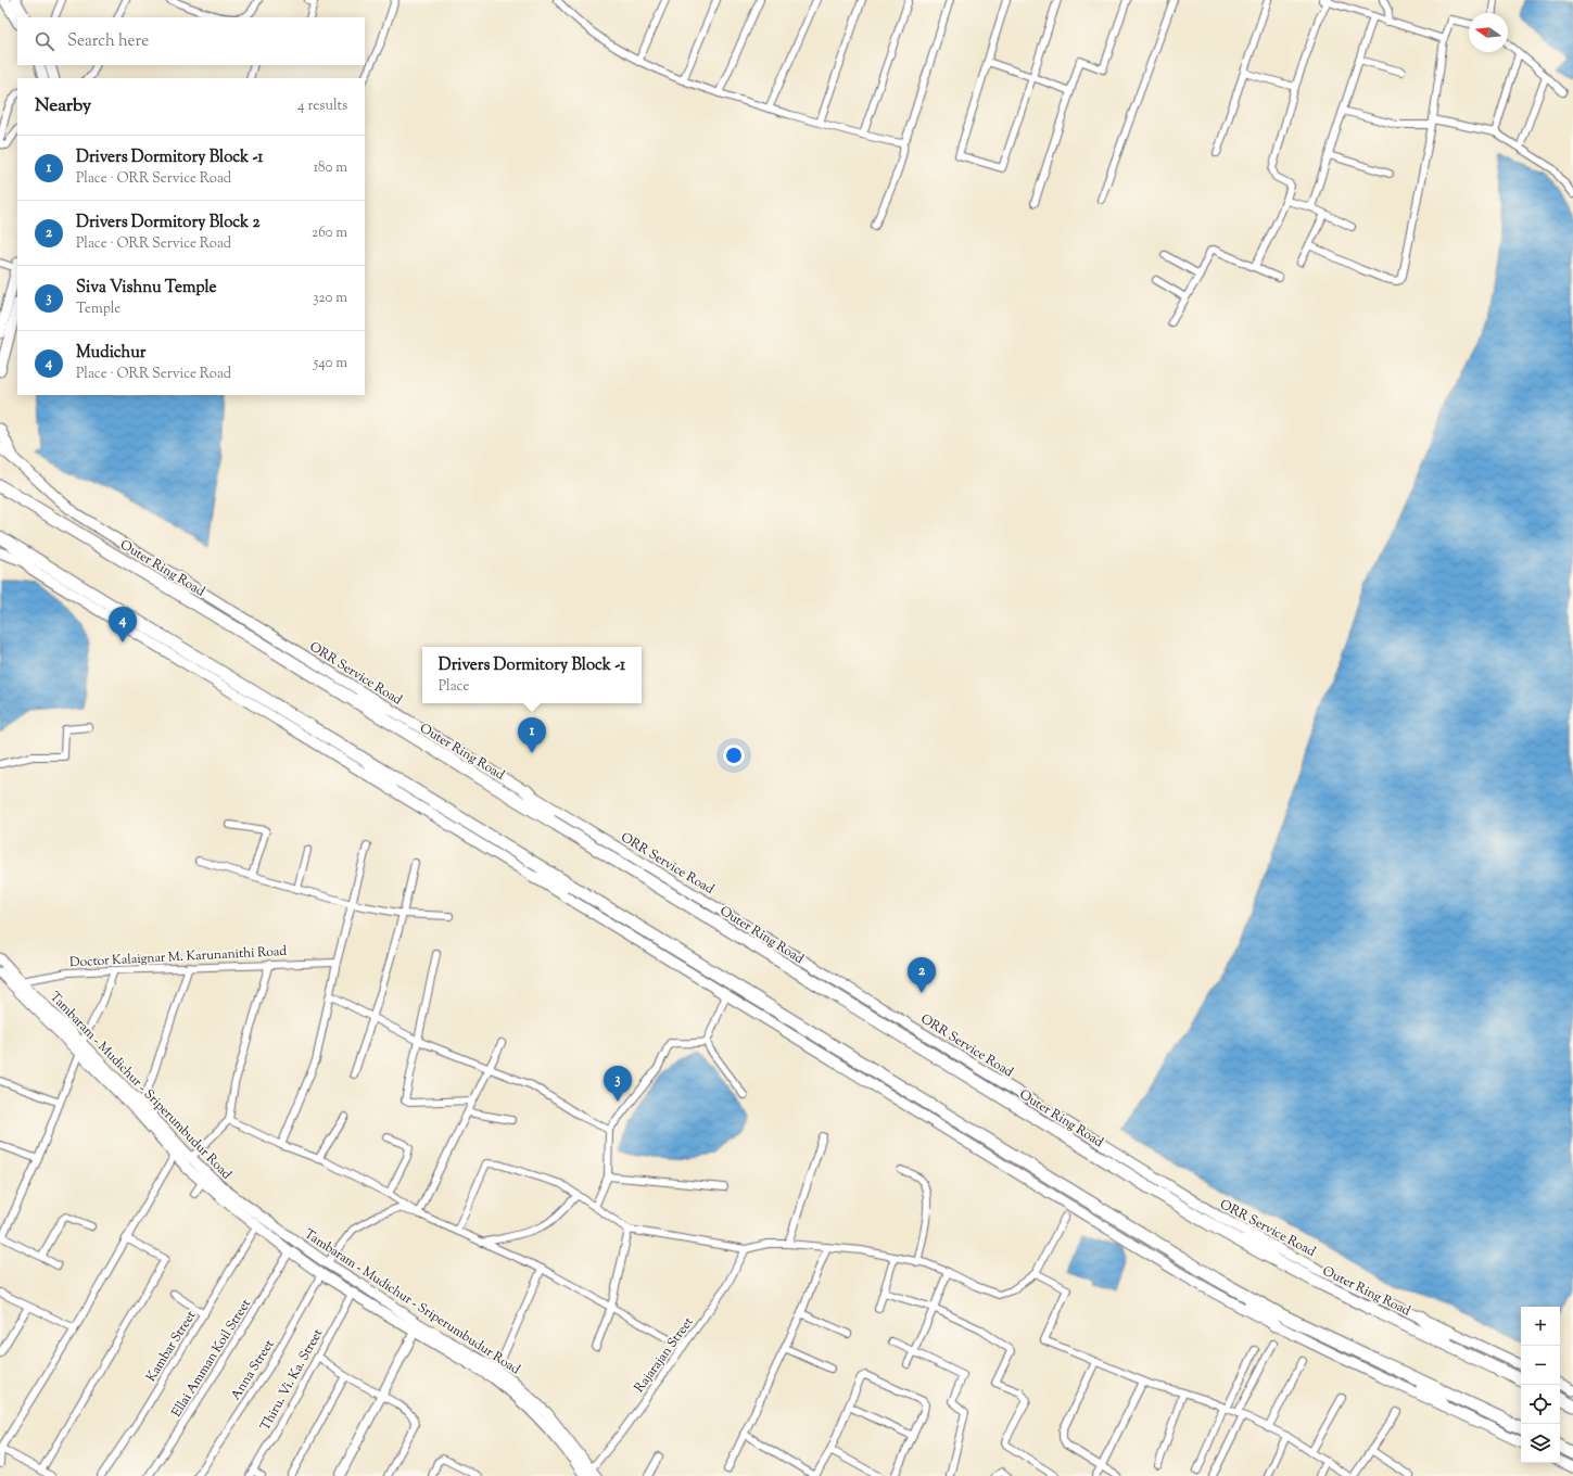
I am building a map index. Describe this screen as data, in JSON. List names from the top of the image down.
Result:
{
  "streets": {
    "highway": ["Outer Ring Road"],
    "main road": ["ORR Service Road", "Tambaram - Mudichur - Sriperumbudur Road"],
    "street": [
      "Doctor Kalaignar M. Karunanithi Road",
      "Kambar Street",
      "Rajarajan Street",
      "Ellai Amman Koil Street",
      "Anna Street",
      "Thiru. Vi. Ka. Street"
    ]
  },
  "crossings": [
    ["Doctor Kalaignar M. Karunanithi Road", "Tambaram - Mudichur - Sriperumbudur Road"],
    ["Tambaram - Mudichur - Sriperumbudur Road", "Kambar Street"],
    ["Tambaram - Mudichur - Sriperumbudur Road", "Rajarajan Street"],
    ["Tambaram - Mudichur - Sriperumbudur Road", "Ellai Amman Koil Street"],
    ["Tambaram - Mudichur - Sriperumbudur Road", "Anna Street"],
    ["Tambaram - Mudichur - Sriperumbudur Road", "Thiru. Vi. Ka. Street"]
  ],
  "north": "left",
  "page": {
    "search": "Search here",
    "heading": ["Nearby", "4 results"],
    "list": [
      {
        "mark": "1",
        "name": "Drivers Dormitory Block -1",
        "note": "Place · ORR Service Road",
        "value": "180 m"
      },
      {
        "mark": "2",
        "name": "Drivers Dormitory Block 2",
        "note": "Place · ORR Service Road",
        "value": "260 m"
      },
      {
        "mark": "3",
        "name": "Siva Vishnu Temple",
        "note": "Temple",
        "value": "320 m"
      },
      {
        "mark": "4",
        "name": "Mudichur",
        "note": "Place · ORR Service Road",
        "value": "540 m"
      }
    ],
    "pins": [
      "4",
      "1",
      "2",
      "3"
    ],
    "popup": ["Drivers Dormitory Block -1", "Place"],
    "map_buttons": ["+", "−"]
  }
}
